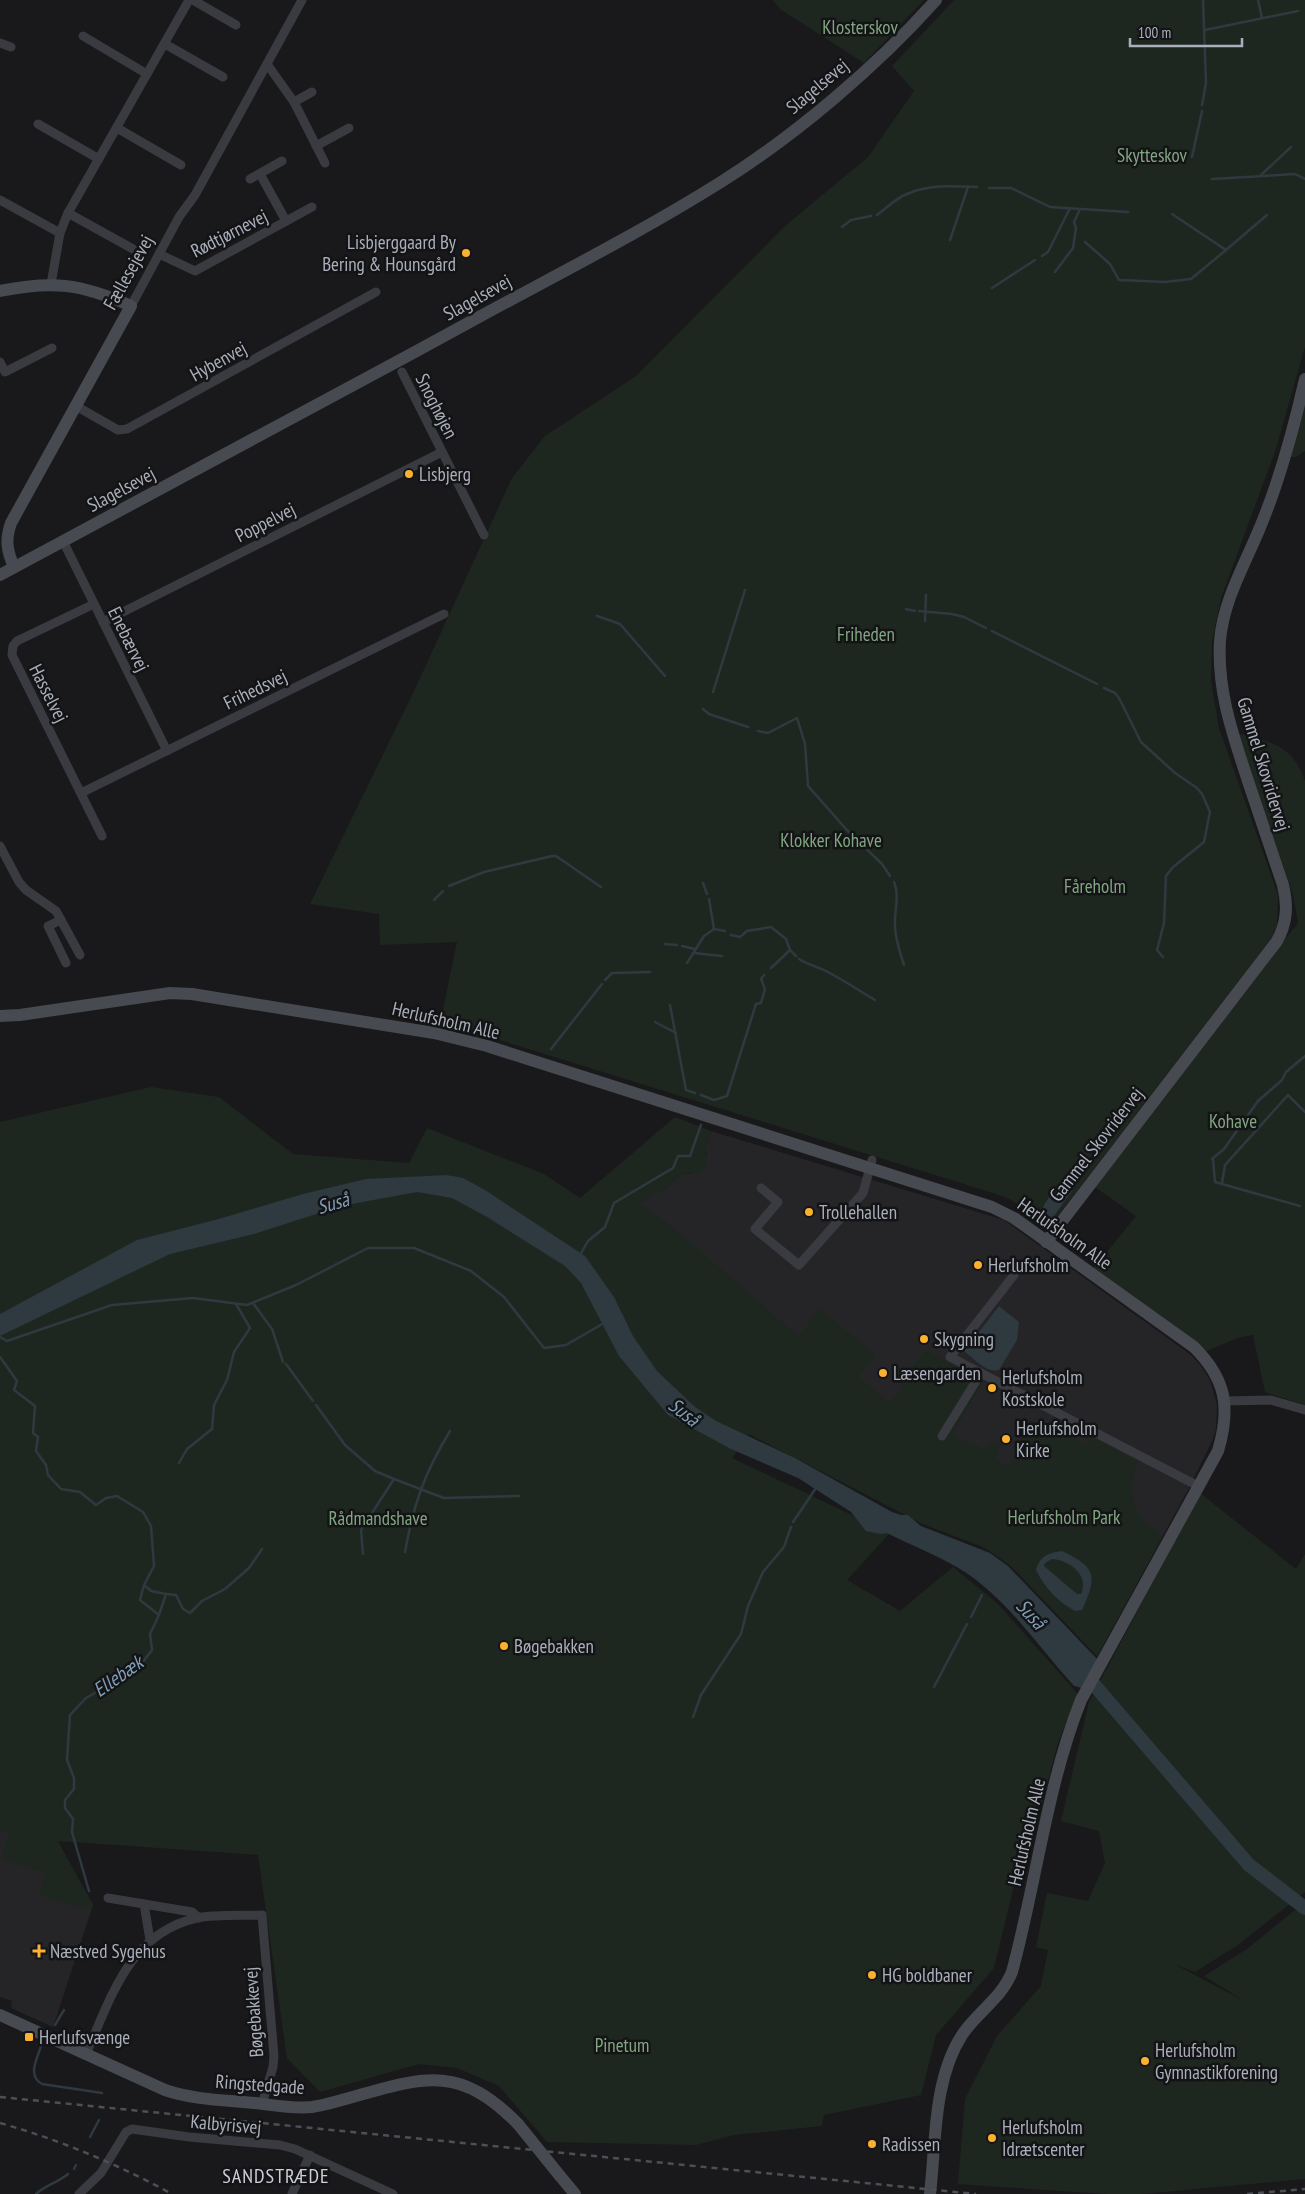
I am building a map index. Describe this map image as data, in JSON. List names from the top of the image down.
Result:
{
  "streets": {
    "street": [
      "Slagelsevej",
      "Rødtjørnevej",
      "Fællesejevej",
      "Hybenvej",
      "Snoghøjen",
      "Poppelvej",
      "Enebærvej",
      "Frihedsvej",
      "Hasselvej",
      "Gammel Skovridervej",
      "Herlufsholm Alle",
      "Bøgebakkevej",
      "Ringstedgade",
      "Kalbyrisvej"
    ]
  },
  "crossings": [
    ["Slagelsevej", "Fællesejevej"],
    ["Slagelsevej", "Enebærvej"],
    ["Rødtjørnevej", "Fællesejevej"],
    ["Fællesejevej", "Hybenvej"],
    ["Snoghøjen", "Poppelvej"],
    ["Poppelvej", "Enebærvej"],
    ["Enebærvej", "Frihedsvej"],
    ["Enebærvej", "Hasselvej"],
    ["Frihedsvej", "Hasselvej"],
    ["Gammel Skovridervej", "Herlufsholm Alle"],
    ["Bøgebakkevej", "Ringstedgade"]
  ],
  "districts": ["SANDSTRÆDE"],
  "water": ["Suså", "Ellebæk"],
  "parks": [
    "Klosterskov",
    "Skytteskov",
    "Friheden",
    "Klokker Kohave",
    "Fåreholm",
    "Kohave",
    "Herlufsholm Park",
    "Rådmandshave",
    "Pinetum"
  ],
  "places": {
    "other": [
      "Lisbjerggaard By Bering & Hounsgård",
      "Lisbjerg",
      "Trollehallen",
      "Herlufsholm",
      "Skygning",
      "Læsengarden",
      "Herlufsholm Kostskole",
      "Herlufsholm Kirke",
      "Bøgebakken",
      "HG boldbaner",
      "Herlufsholm Gymnastikforening",
      "Herlufsholm Idrætscenter",
      "Radissen"
    ],
    "health": ["Næstved Sygehus"],
    "transit": ["Herlufsvænge"]
  },
  "scale_bar": "100 m"
}
